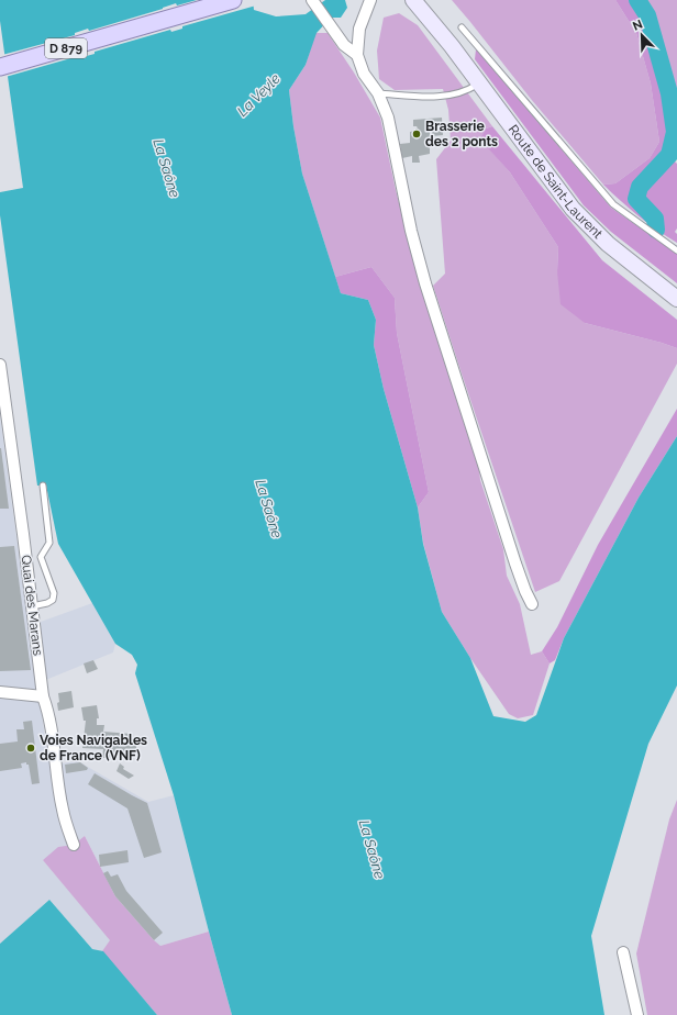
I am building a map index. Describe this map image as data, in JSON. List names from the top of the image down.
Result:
{
  "streets": {
    "main road": ["D 879", "Route de Saint-Laurent"],
    "street": ["Quai des Marans"]
  },
  "water": ["La Veyle", "La Saône"],
  "places": ["Brasserie des 2 ponts", "Voies Navigables de France (VNF)"],
  "north": "top left"
}
